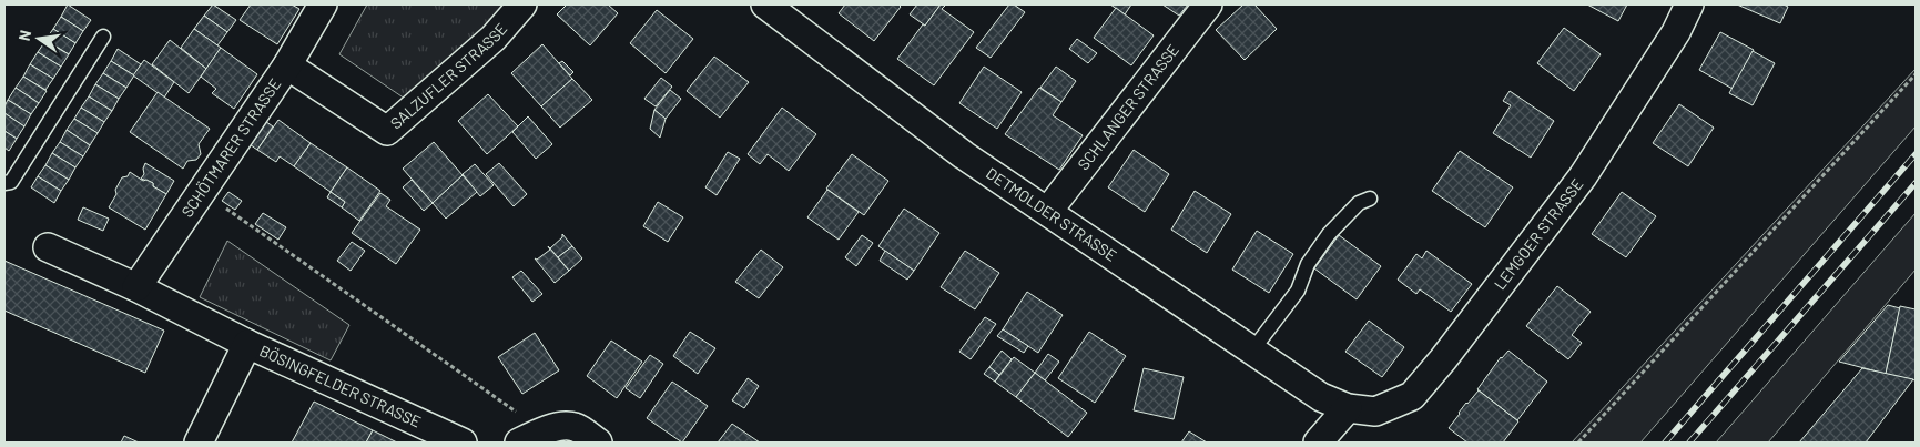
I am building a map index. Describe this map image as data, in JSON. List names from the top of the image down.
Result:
{
  "streets": {
    "street": [
      "SALZUFLER STRASSE",
      "SCHLANGER STRASSE",
      "SCHÖTMARER STRASSE",
      "DETMOLDER STRASSE",
      "LEMGOER STRASSE",
      "BÖSINGFELDER STRASSE"
    ]
  },
  "crossings": [
    ["SALZUFLER STRASSE", "SCHÖTMARER STRASSE"],
    ["SCHLANGER STRASSE", "DETMOLDER STRASSE"],
    ["SCHÖTMARER STRASSE", "BÖSINGFELDER STRASSE"],
    ["DETMOLDER STRASSE", "LEMGOER STRASSE"]
  ],
  "north": "left"
}
